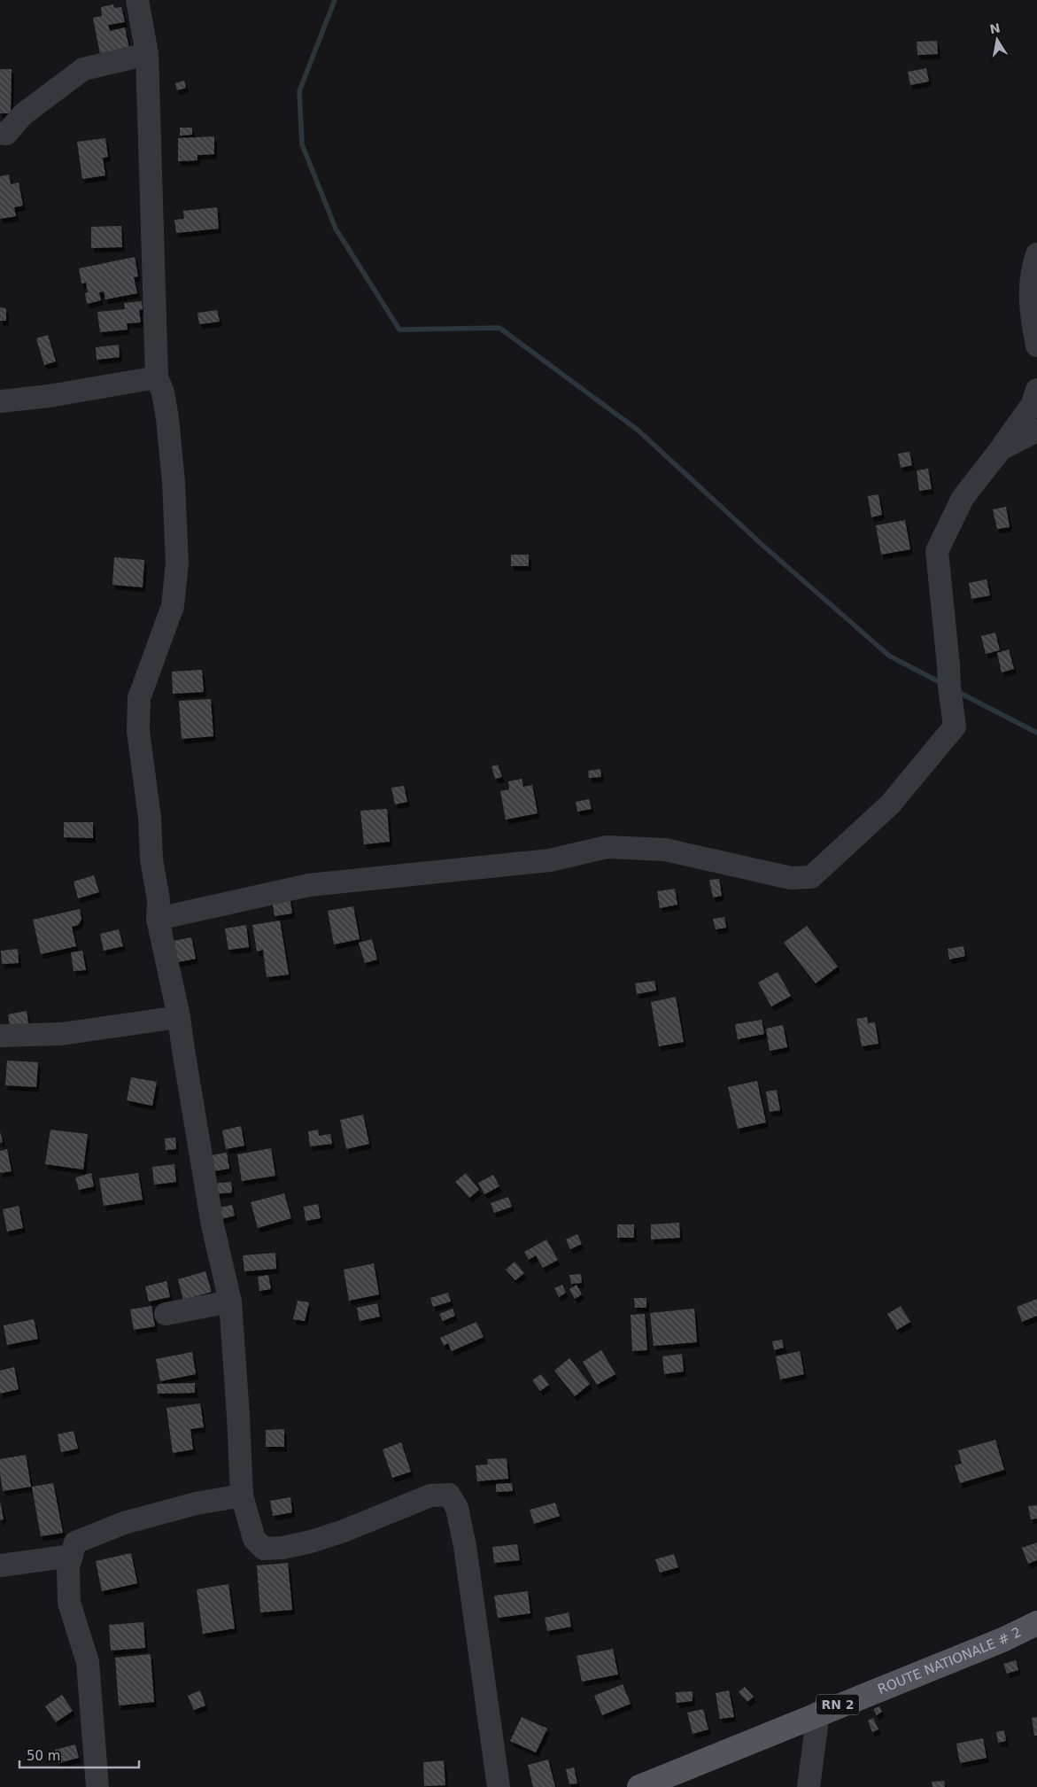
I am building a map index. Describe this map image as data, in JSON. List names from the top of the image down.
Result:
{
  "streets": {
    "main road": ["ROUTE NATIONALE # 2", "RN 2"]
  },
  "scale_bar": "50 m",
  "north": "top"
}
